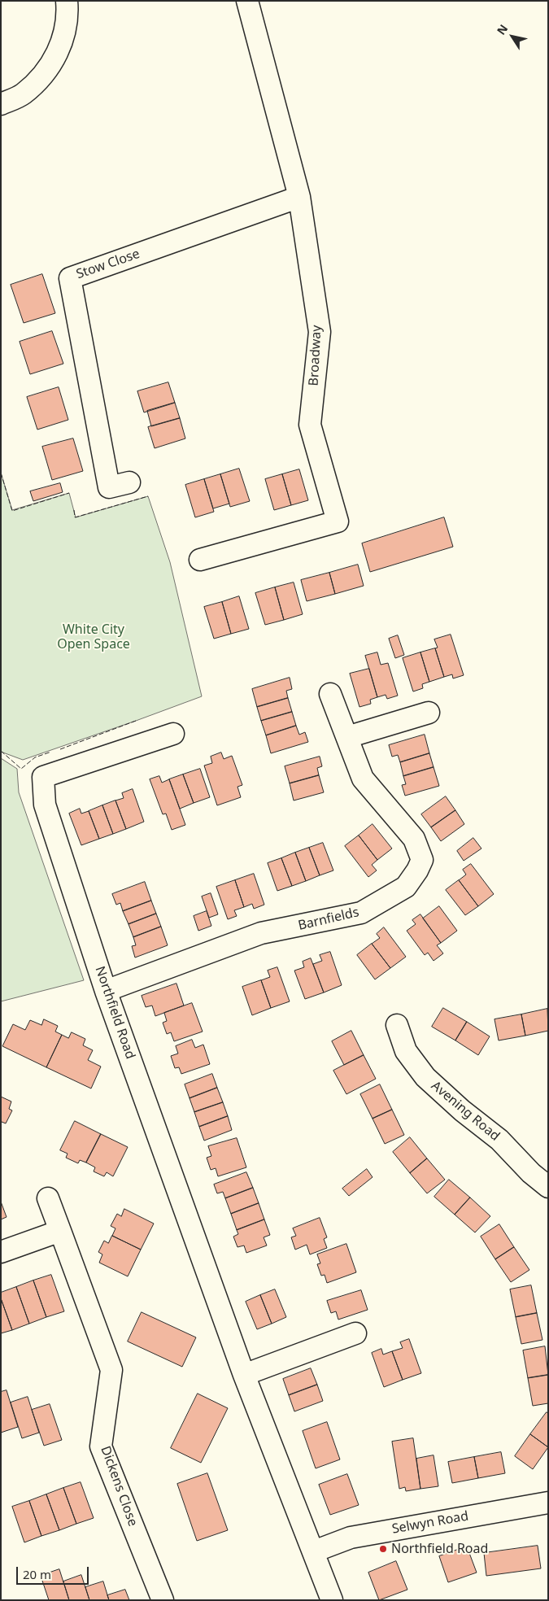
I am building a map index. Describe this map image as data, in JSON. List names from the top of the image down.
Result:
{
  "streets": {
    "street": [
      "Stow Close",
      "Broadway",
      "Barnfields",
      "Northfield Road",
      "Avening Road",
      "Dickens Close",
      "Selwyn Road"
    ]
  },
  "crossings": [
    ["Stow Close", "Broadway"],
    ["Barnfields", "Northfield Road"],
    ["Northfield Road", "Selwyn Road"]
  ],
  "parks": ["White City Open Space"],
  "places": ["Northfield Road"],
  "scale_bar": "20 m",
  "north": "top left"
}
